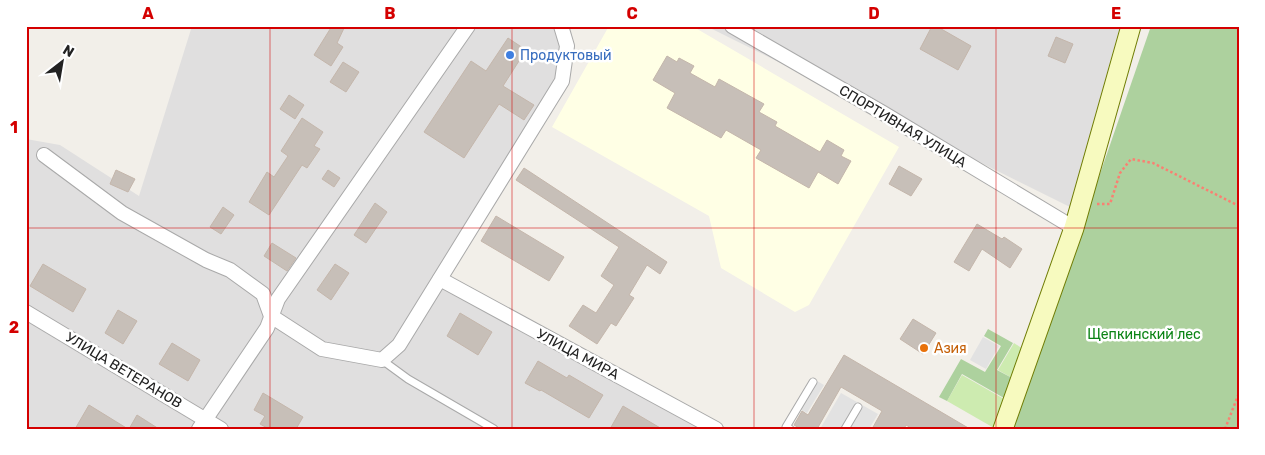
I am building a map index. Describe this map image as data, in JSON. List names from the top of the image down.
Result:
{
  "streets": {
    "street": ["СПОРТИВНАЯ УЛИЦА", "УЛИЦА МИРА", "УЛИЦА ВЕТЕРАНОВ"]
  },
  "parks": ["Щепкинский лес"],
  "places": ["Продуктовый", "Азия"],
  "north": "top right",
  "grid": {
    "columns": [
      "A",
      "B",
      "C",
      "D",
      "E"
    ],
    "rows": ["1", "2"]
  }
}
